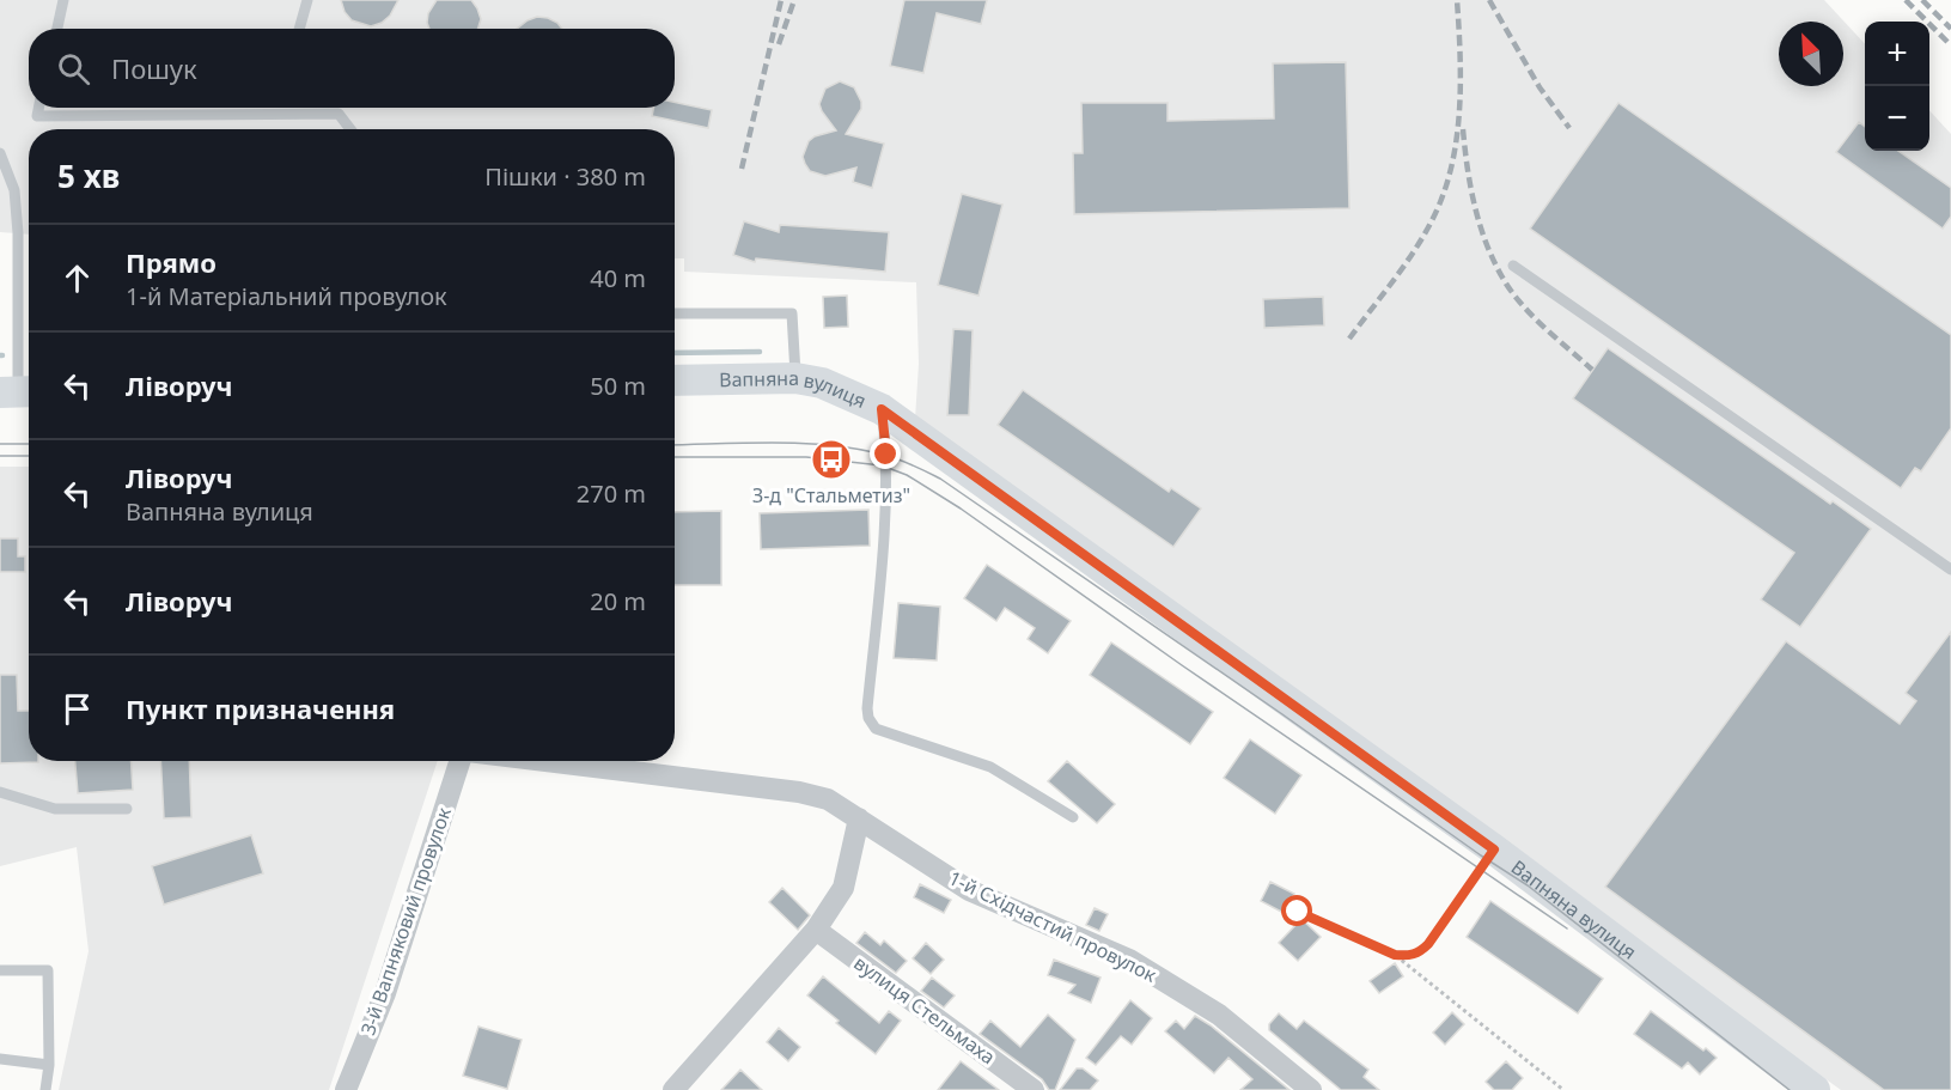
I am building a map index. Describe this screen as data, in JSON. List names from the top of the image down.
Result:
{
  "streets": {
    "street": [
      "Вапняна вулиця",
      "3-й Вапняковий провулок",
      "1-й Східчастий провулок",
      "вулиця Стельмаха"
    ]
  },
  "places": {
    "bus stop": ["З-д \"Стальметиз\""]
  },
  "north": "top left",
  "page": {
    "map_buttons": ["+", "−"],
    "search": "Пошук",
    "heading": ["5 хв", "Пішки · 380 m"],
    "list": [
      ["Прямо", "1-й Матеріальний провулок", "40 m"],
      ["Ліворуч", "50 m"],
      ["Ліворуч", "Вапняна вулиця", "270 m"],
      ["Ліворуч", "20 m"],
      "Пункт призначення"
    ]
  }
}
